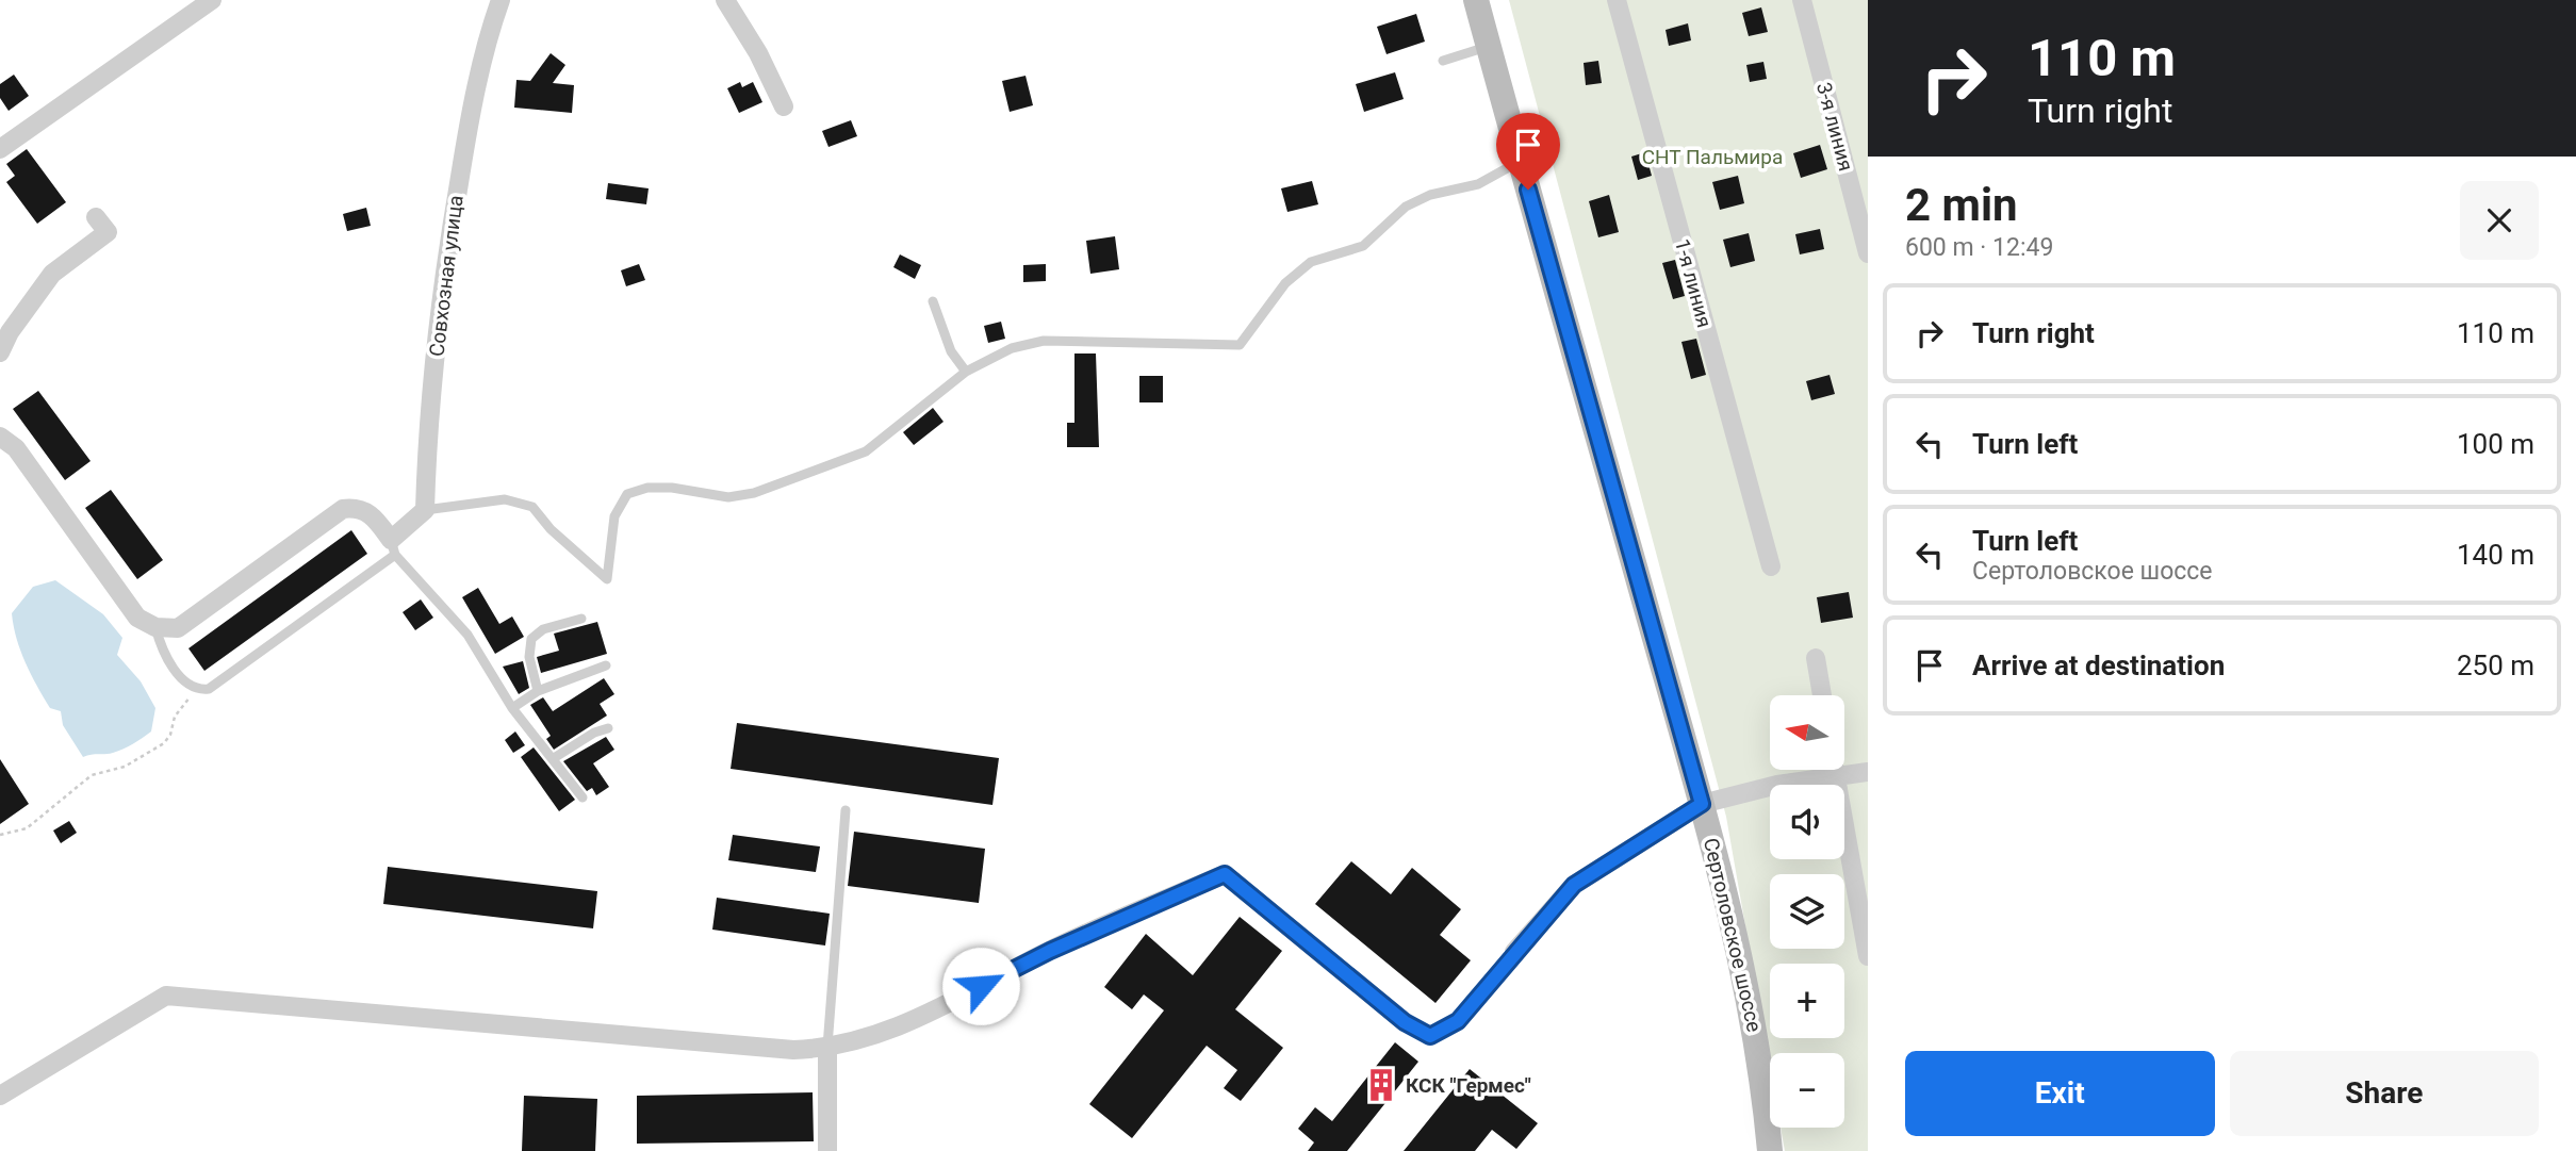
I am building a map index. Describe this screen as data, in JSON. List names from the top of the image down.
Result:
{
  "streets": {
    "main road": ["Сертоловское шоссе"],
    "street": ["3-я линия", "Совхозная улица", "1-я линия"]
  },
  "parks": ["СНТ Пальмира"],
  "places": {
    "building": ["КСК \"Гермес\""]
  },
  "north": "left",
  "page": {
    "turn": ["110 m", "Turn right"],
    "heading": ["2 min", "600 m · 12:49"],
    "list": [
      {
        "name": "Turn right",
        "value": "110 m"
      },
      {
        "name": "Turn left",
        "value": "100 m"
      },
      {
        "name": "Turn left",
        "note": "Сертоловское шоссе",
        "value": "140 m"
      },
      {
        "name": "Arrive at destination",
        "value": "250 m"
      }
    ],
    "map_buttons": ["+", "−"],
    "buttons": ["Exit", "Share"]
  }
}
